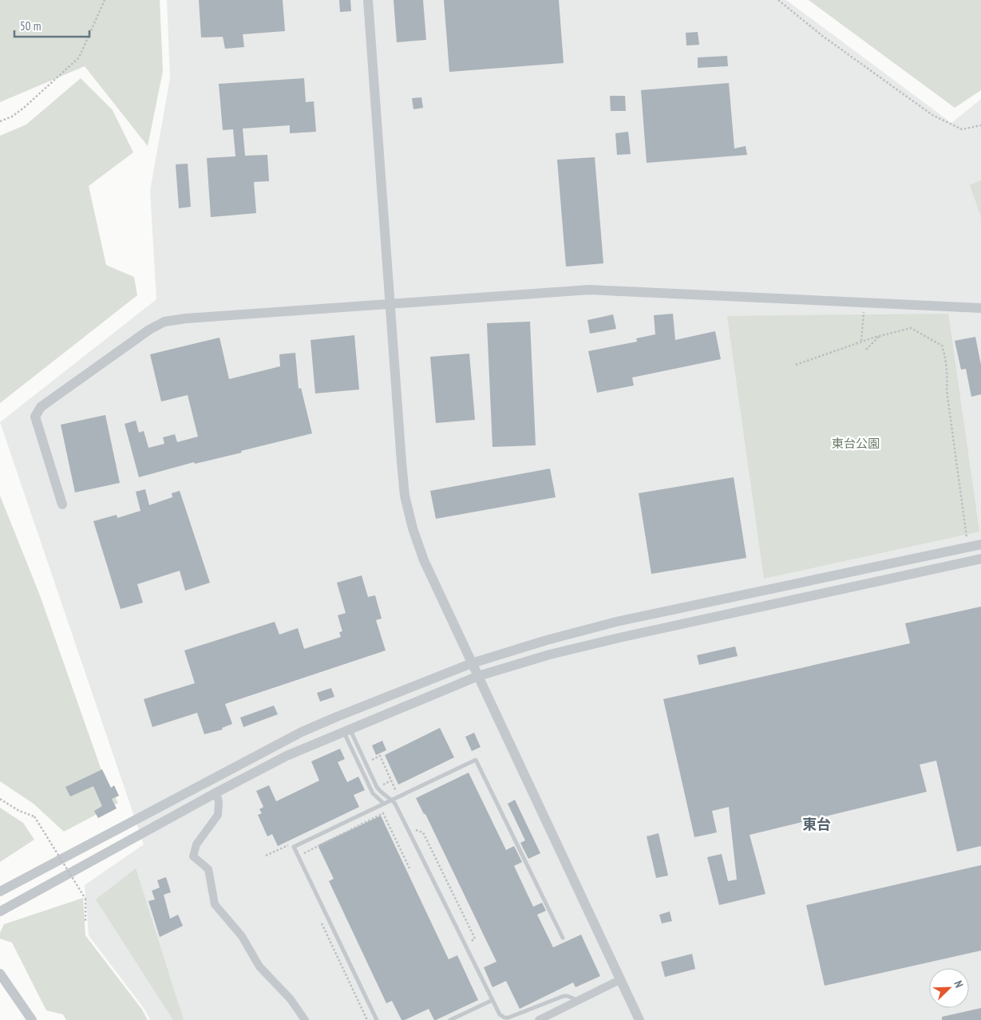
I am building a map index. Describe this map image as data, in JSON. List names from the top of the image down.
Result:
{
  "districts": ["東台"],
  "parks": ["東台公園"],
  "scale_bar": "50 m",
  "north": "top right"
}
